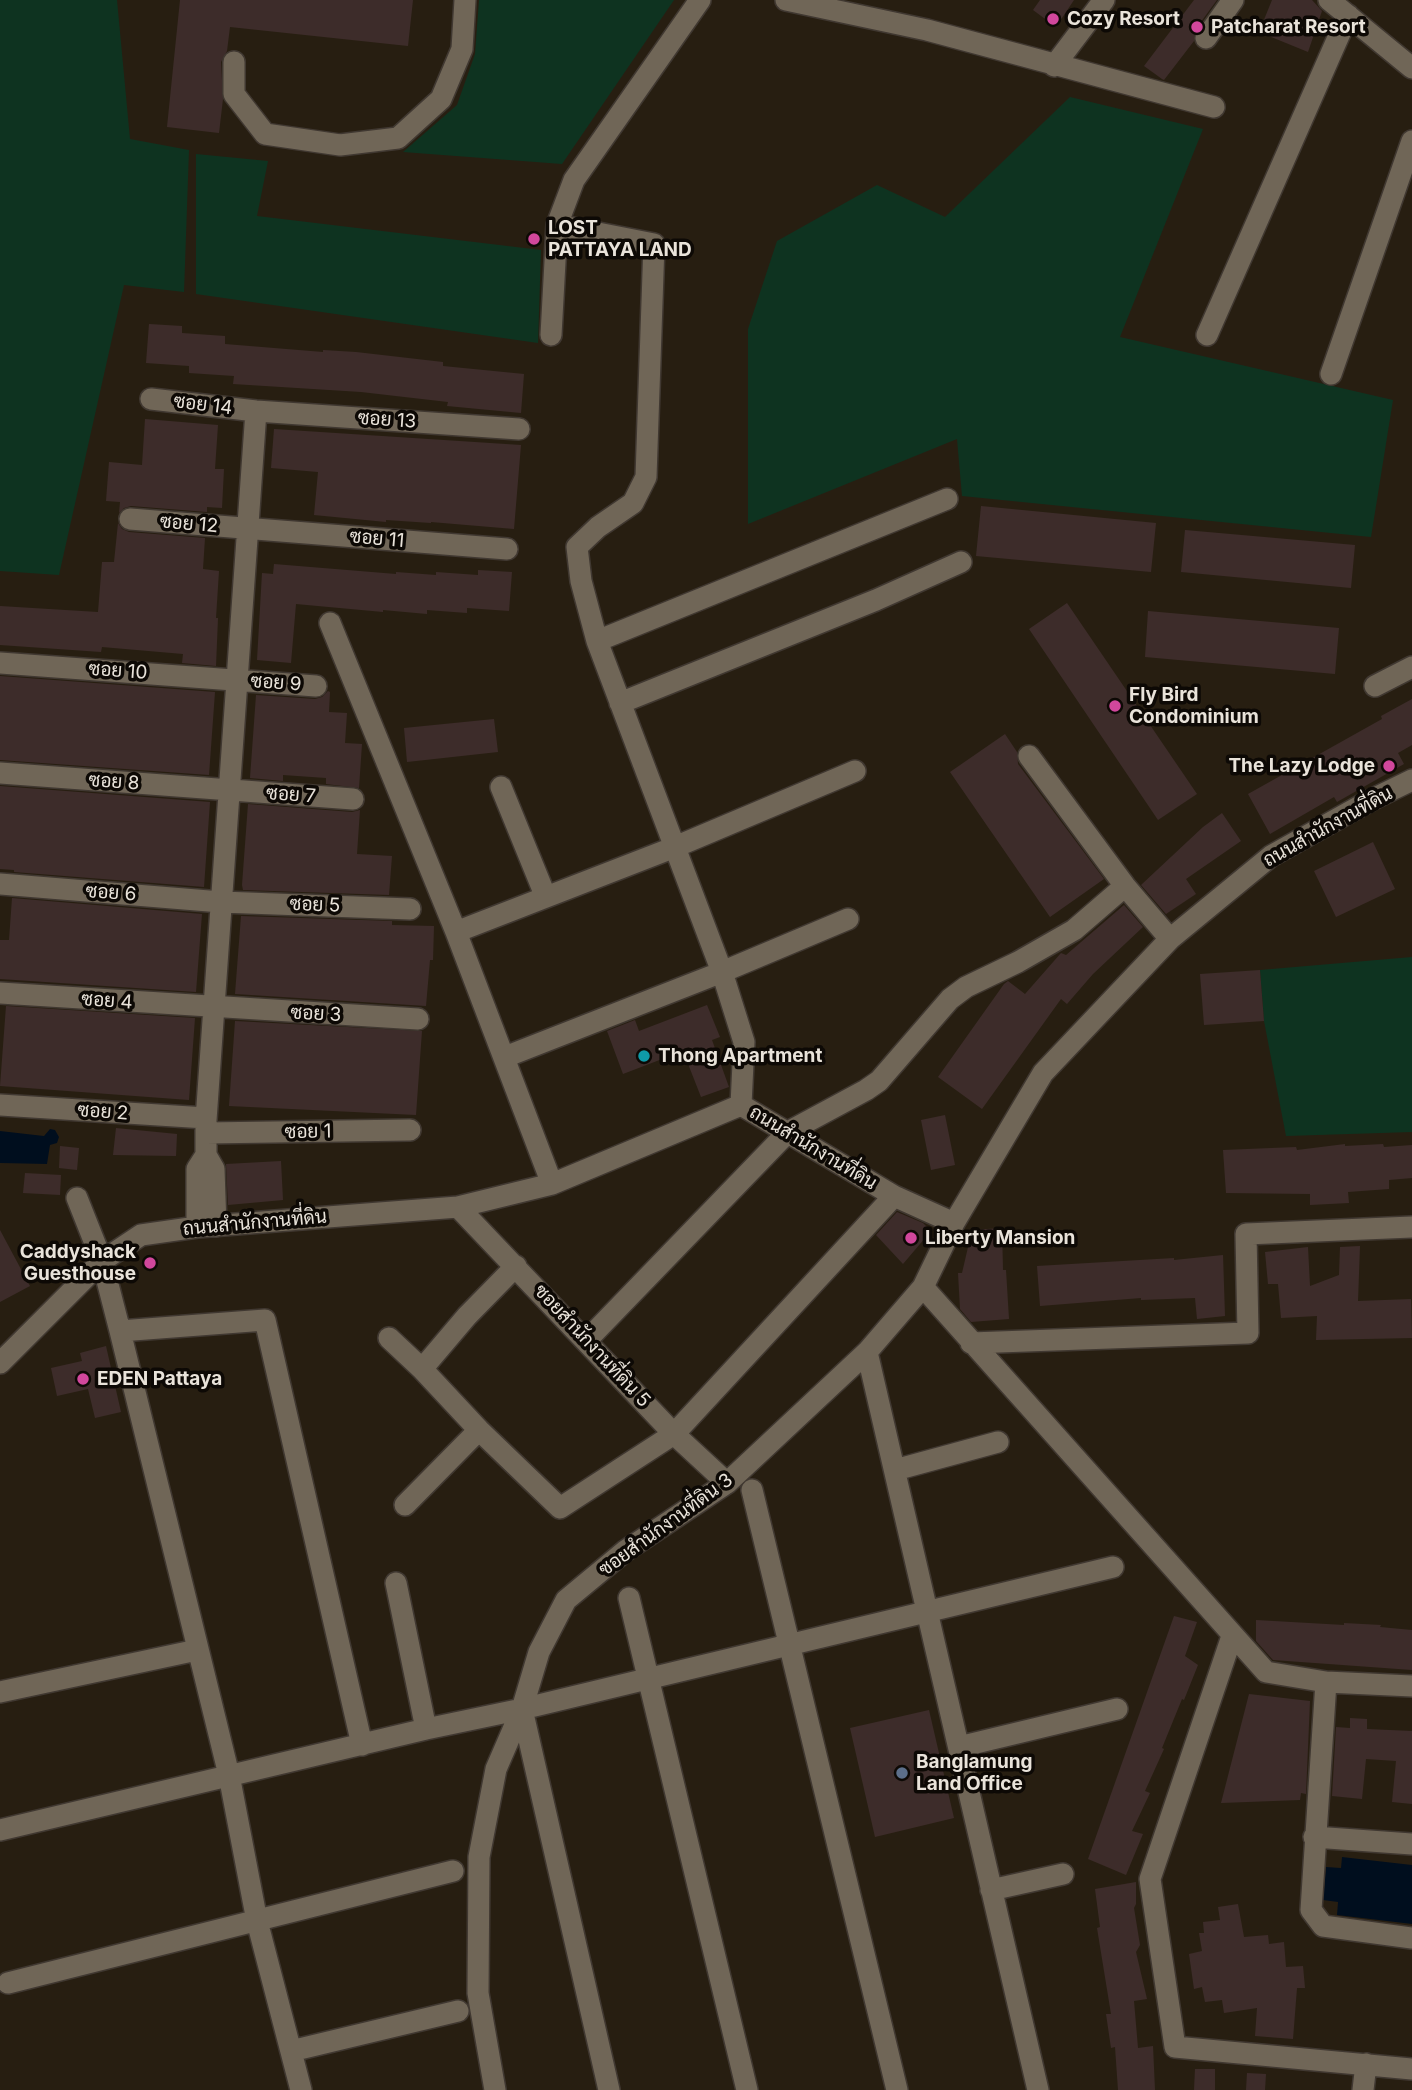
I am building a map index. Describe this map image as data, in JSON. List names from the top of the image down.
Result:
{
  "streets": {
    "street": [
      "ซอย 14",
      "ซอย 13",
      "ซอย 12",
      "ซอย 11",
      "ซอย 10",
      "ซอย 9",
      "ซอย 8",
      "ซอย 7",
      "ถนนสำนักงานที่ดิน",
      "ซอย 6",
      "ซอย 5",
      "ซอย 4",
      "ซอย 3",
      "ซอย 2",
      "ซอย 1",
      "ซอยสำนักงานที่ดิน 5",
      "ซอยสำนักงานที่ดิน 3"
    ]
  },
  "crossings": [
    ["ซอย 14", "ซอย 13"],
    ["ซอย 12", "ซอย 11"],
    ["ซอย 10", "ซอย 9"],
    ["ซอย 8", "ซอย 7"],
    ["ถนนสำนักงานที่ดิน", "ซอยสำนักงานที่ดิน 5"],
    ["ถนนสำนักงานที่ดิน", "ซอยสำนักงานที่ดิน 3"],
    ["ซอย 6", "ซอย 5"],
    ["ซอย 4", "ซอย 3"],
    ["ซอย 2", "ซอย 1"],
    ["ซอยสำนักงานที่ดิน 5", "ซอยสำนักงานที่ดิน 3"]
  ],
  "places": [
    "Cozy Resort",
    "Patcharat Resort",
    "LOST PATTAYA LAND",
    "Fly Bird Condominium",
    "The Lazy Lodge",
    "Thong Apartment",
    "Liberty Mansion",
    "Caddyshack Guesthouse",
    "EDEN Pattaya",
    "Banglamung Land Office"
  ]
}
